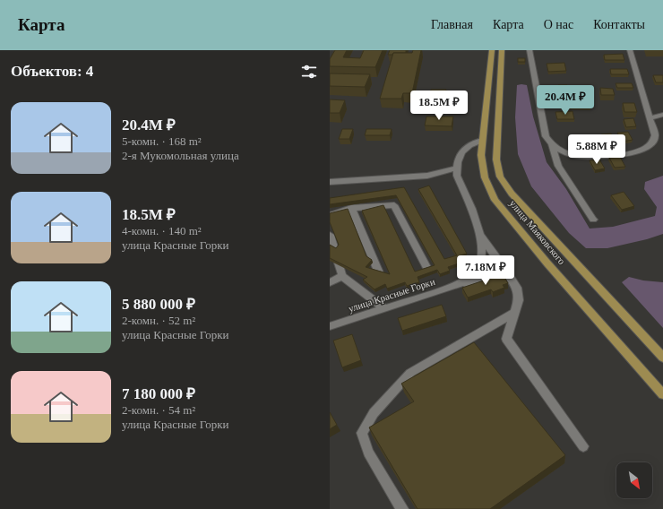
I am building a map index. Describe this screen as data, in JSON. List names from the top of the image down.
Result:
{
  "streets": {
    "main road": ["улица Маяковского"],
    "street": ["улица Красные Горки"]
  },
  "north": "bottom right",
  "page": {
    "header": "Карта",
    "nav": [
      "Главная",
      "Карта",
      "О нас",
      "Контакты"
    ],
    "heading": "Объектов: 4",
    "price": [
      "20.4M ₽",
      "18.5M ₽",
      "5.88M ₽",
      "7.18M ₽"
    ],
    "list": [
      {
        "name": "20.4M ₽",
        "note": "5-комн. · 168 m² · 2-я Мукомольная улица"
      },
      {
        "name": "18.5M ₽",
        "note": "4-комн. · 140 m² · улица Красные Горки"
      },
      {
        "name": "5 880 000 ₽",
        "note": "2-комн. · 52 m² · улица Красные Горки"
      },
      {
        "name": "7 180 000 ₽",
        "note": "2-комн. · 54 m² · улица Красные Горки"
      }
    ]
  }
}
